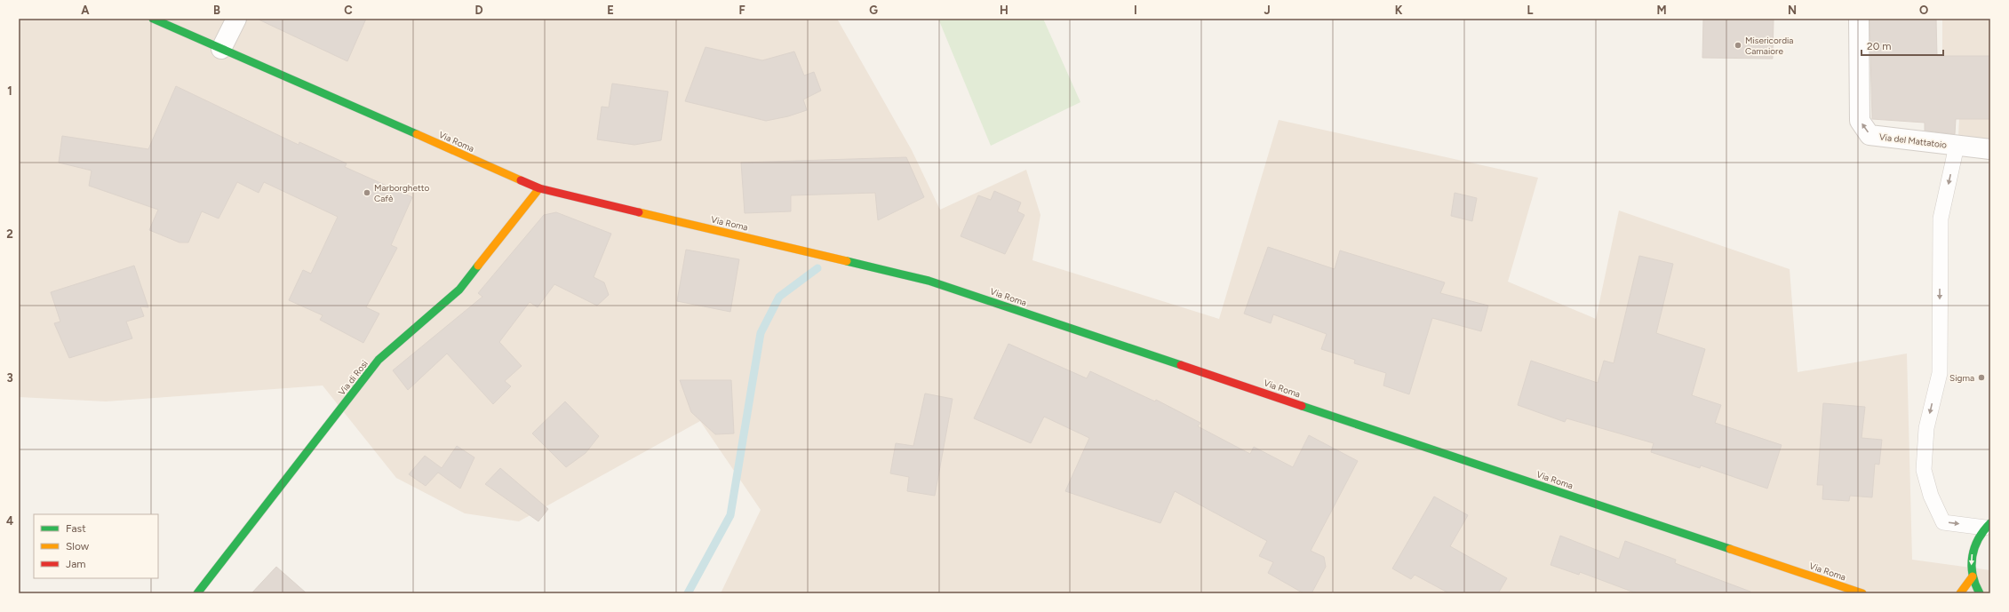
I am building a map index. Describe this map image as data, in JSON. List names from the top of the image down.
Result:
{
  "streets": {
    "street": ["Via del Mattatoio", "Via Roma", "Via di Rosi"]
  },
  "crossings": [
    ["Via Roma", "Via di Rosi"]
  ],
  "places": ["Misericordia Camaiore", "Marborghetto Cafè", "Sigma"],
  "legend": ["Fast", "Slow", "Jam"],
  "scale_bar": "20 m",
  "grid": {
    "columns": [
      "A",
      "B",
      "C",
      "D",
      "E",
      "F",
      "G",
      "H",
      "I",
      "J",
      "K",
      "L",
      "M",
      "N",
      "O"
    ],
    "rows": [
      "1",
      "2",
      "3",
      "4"
    ]
  }
}
